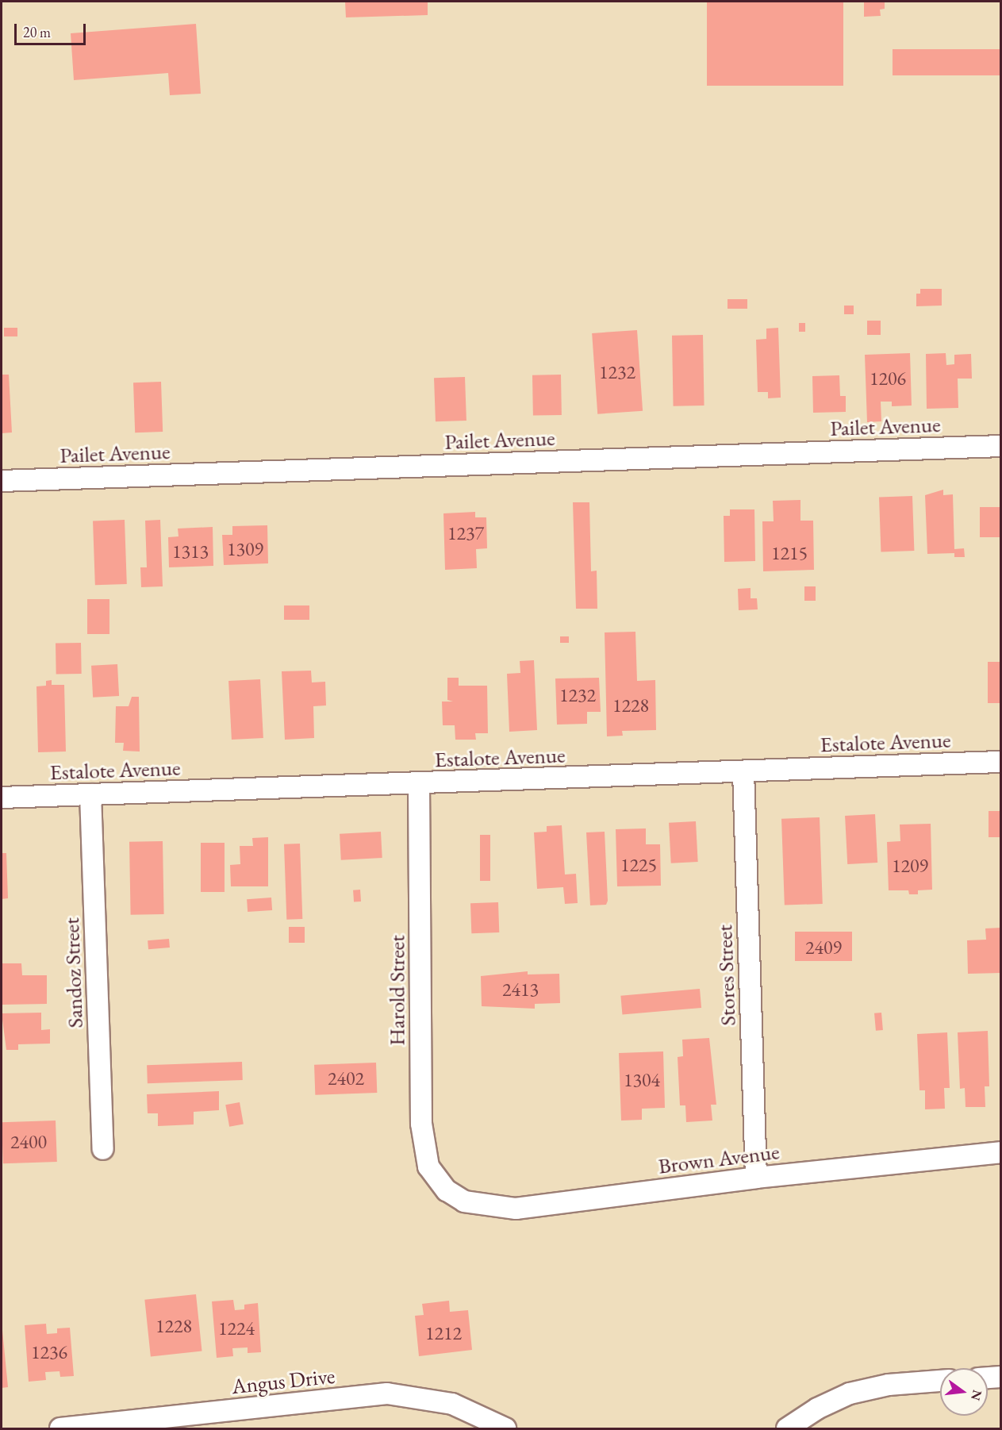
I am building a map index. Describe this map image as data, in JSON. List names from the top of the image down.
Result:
{
  "streets": {
    "street": [
      "Pailet Avenue",
      "Estalote Avenue",
      "Sandoz Street",
      "Stores Street",
      "Harold Street",
      "Brown Avenue",
      "Angus Drive"
    ]
  },
  "crossings": [
    ["Estalote Avenue", "Sandoz Street"],
    ["Estalote Avenue", "Stores Street"],
    ["Estalote Avenue", "Harold Street"],
    ["Stores Street", "Brown Avenue"],
    ["Harold Street", "Brown Avenue"]
  ],
  "house_numbers": [
    "1232",
    "1206",
    "1237",
    "1309",
    "1313",
    "1215",
    "1232",
    "1228",
    "1225",
    "1209",
    "2409",
    "2413",
    "2402",
    "1304",
    "2400",
    "1228",
    "1224",
    "1212",
    "1236"
  ],
  "scale_bar": "20 m",
  "north": "right"
}
